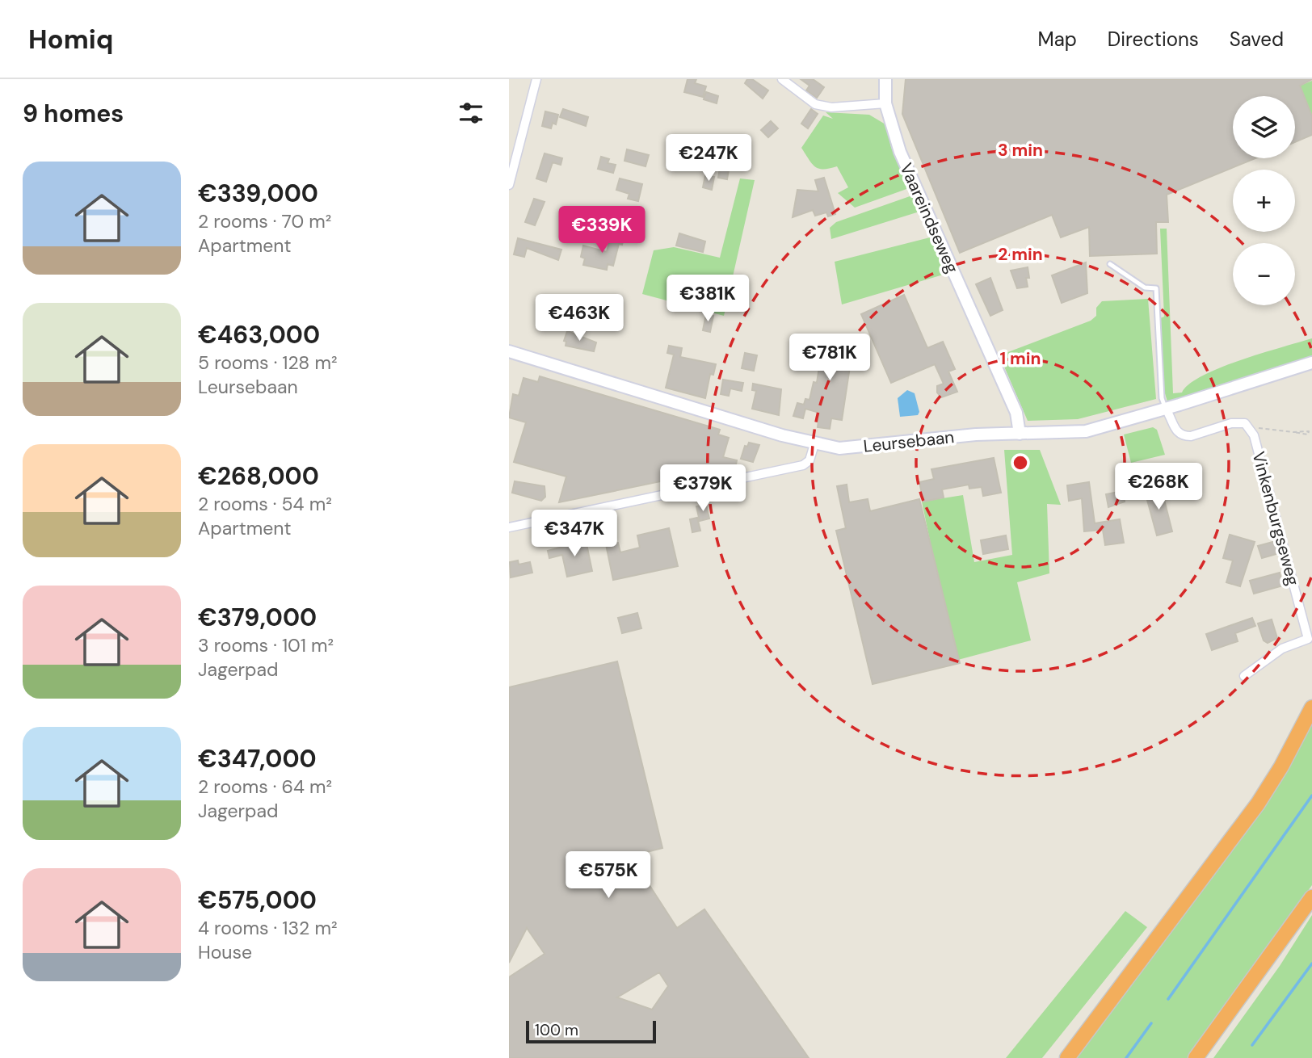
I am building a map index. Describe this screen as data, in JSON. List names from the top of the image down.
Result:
{
  "streets": {
    "street": ["Vaareindseweg", "Leursebaan", "Vinkenburgseweg"]
  },
  "crossings": [
    ["Vaareindseweg", "Leursebaan"]
  ],
  "scale_bar": "100 m",
  "page": {
    "header": "Homiq",
    "nav": ["Map", "Directions", "Saved"],
    "heading": "9 homes",
    "map_buttons": ["+", "−"],
    "price": [
      "€247K",
      "€339K",
      "€381K",
      "€463K",
      "€781K",
      "€268K",
      "€379K",
      "€347K",
      "€575K"
    ],
    "list": [
      {
        "name": "€339,000",
        "note": "2 rooms · 70 m² · Apartment"
      },
      {
        "name": "€463,000",
        "note": "5 rooms · 128 m² · Leursebaan"
      },
      {
        "name": "€268,000",
        "note": "2 rooms · 54 m² · Apartment"
      },
      {
        "name": "€379,000",
        "note": "3 rooms · 101 m² · Jagerpad"
      },
      {
        "name": "€347,000",
        "note": "2 rooms · 64 m² · Jagerpad"
      },
      {
        "name": "€575,000",
        "note": "4 rooms · 132 m² · House"
      }
    ],
    "scale": "100 m"
  },
  "rings": ["3 min", "2 min", "1 min"]
}
